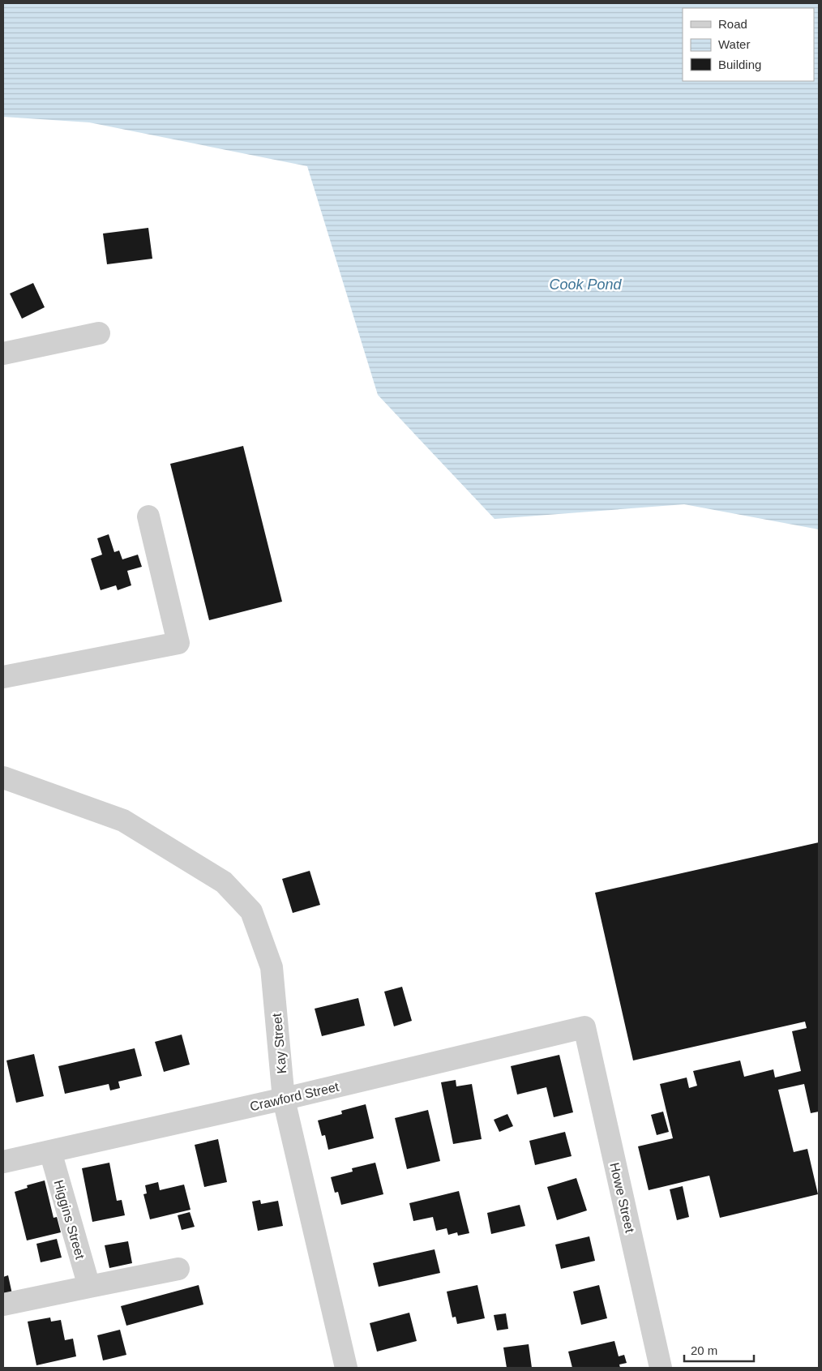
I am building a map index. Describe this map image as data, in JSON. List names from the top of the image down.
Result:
{
  "streets": {
    "street": [
      "Kay Street",
      "Crawford Street",
      "Howe Street",
      "Higgins Street"
    ]
  },
  "crossings": [
    ["Kay Street", "Crawford Street"],
    ["Crawford Street", "Howe Street"],
    ["Crawford Street", "Higgins Street"]
  ],
  "water": ["Cook Pond"],
  "legend": ["Road", "Water", "Building"],
  "scale_bar": "20 m"
}
